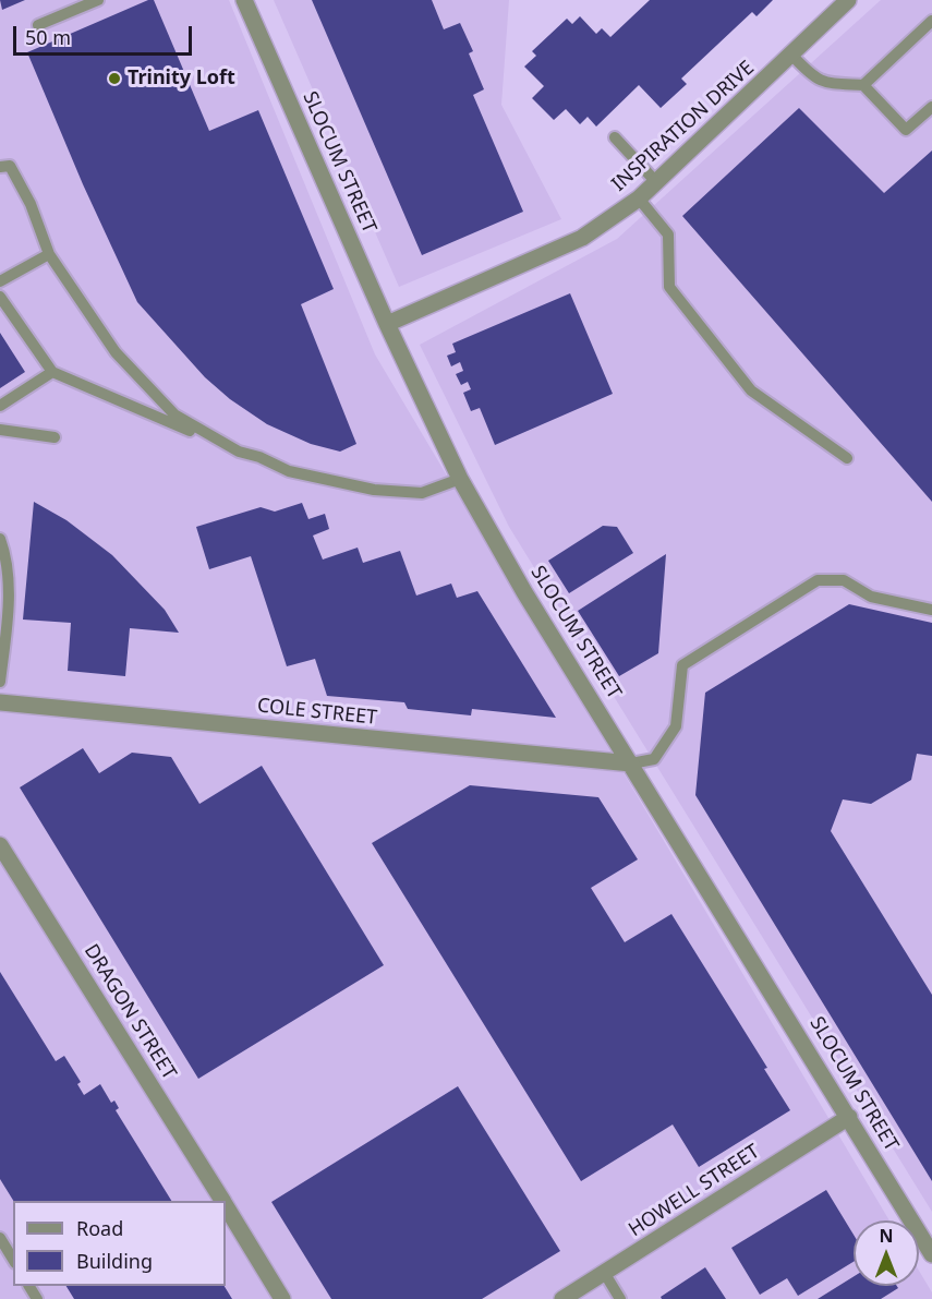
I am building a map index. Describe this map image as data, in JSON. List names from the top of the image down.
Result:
{
  "streets": {
    "street": [
      "INSPIRATION DRIVE",
      "SLOCUM STREET",
      "COLE STREET",
      "DRAGON STREET",
      "HOWELL STREET"
    ]
  },
  "crossings": [
    ["INSPIRATION DRIVE", "SLOCUM STREET"],
    ["SLOCUM STREET", "COLE STREET"],
    ["SLOCUM STREET", "HOWELL STREET"]
  ],
  "places": ["Trinity Loft"],
  "legend": ["Road", "Building"],
  "scale_bar": "50 m",
  "north": "top"
}
